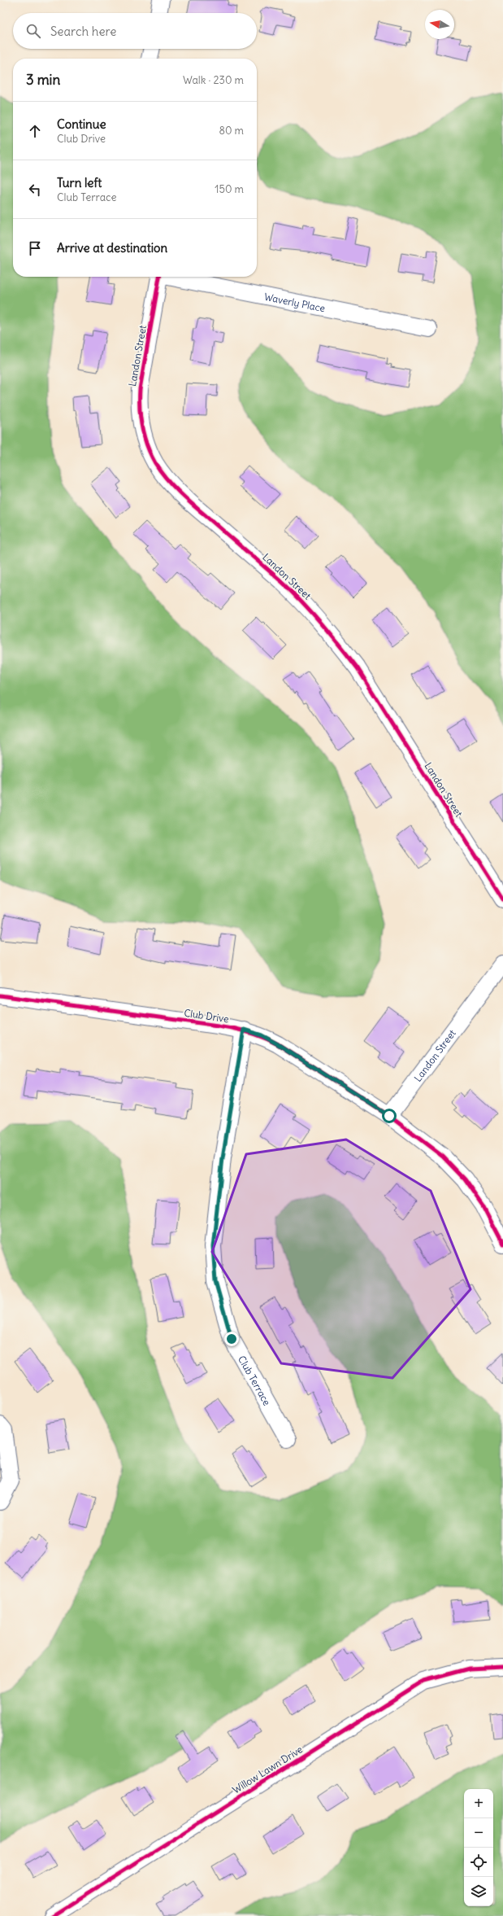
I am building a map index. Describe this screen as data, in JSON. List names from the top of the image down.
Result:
{
  "streets": {
    "street": [
      "Waverly Place",
      "Landon Street",
      "Club Drive",
      "Club Terrace",
      "Willow Lawn Drive"
    ]
  },
  "crossings": [
    ["Landon Street", "Club Drive"],
    ["Club Drive", "Club Terrace"]
  ],
  "north": "left",
  "page": {
    "search": "Search here",
    "heading": ["3 min", "Walk · 230 m"],
    "list": [
      ["Continue", "Club Drive", "80 m"],
      ["Turn left", "Club Terrace", "150 m"],
      "Arrive at destination"
    ],
    "map_buttons": ["+", "−"]
  }
}
